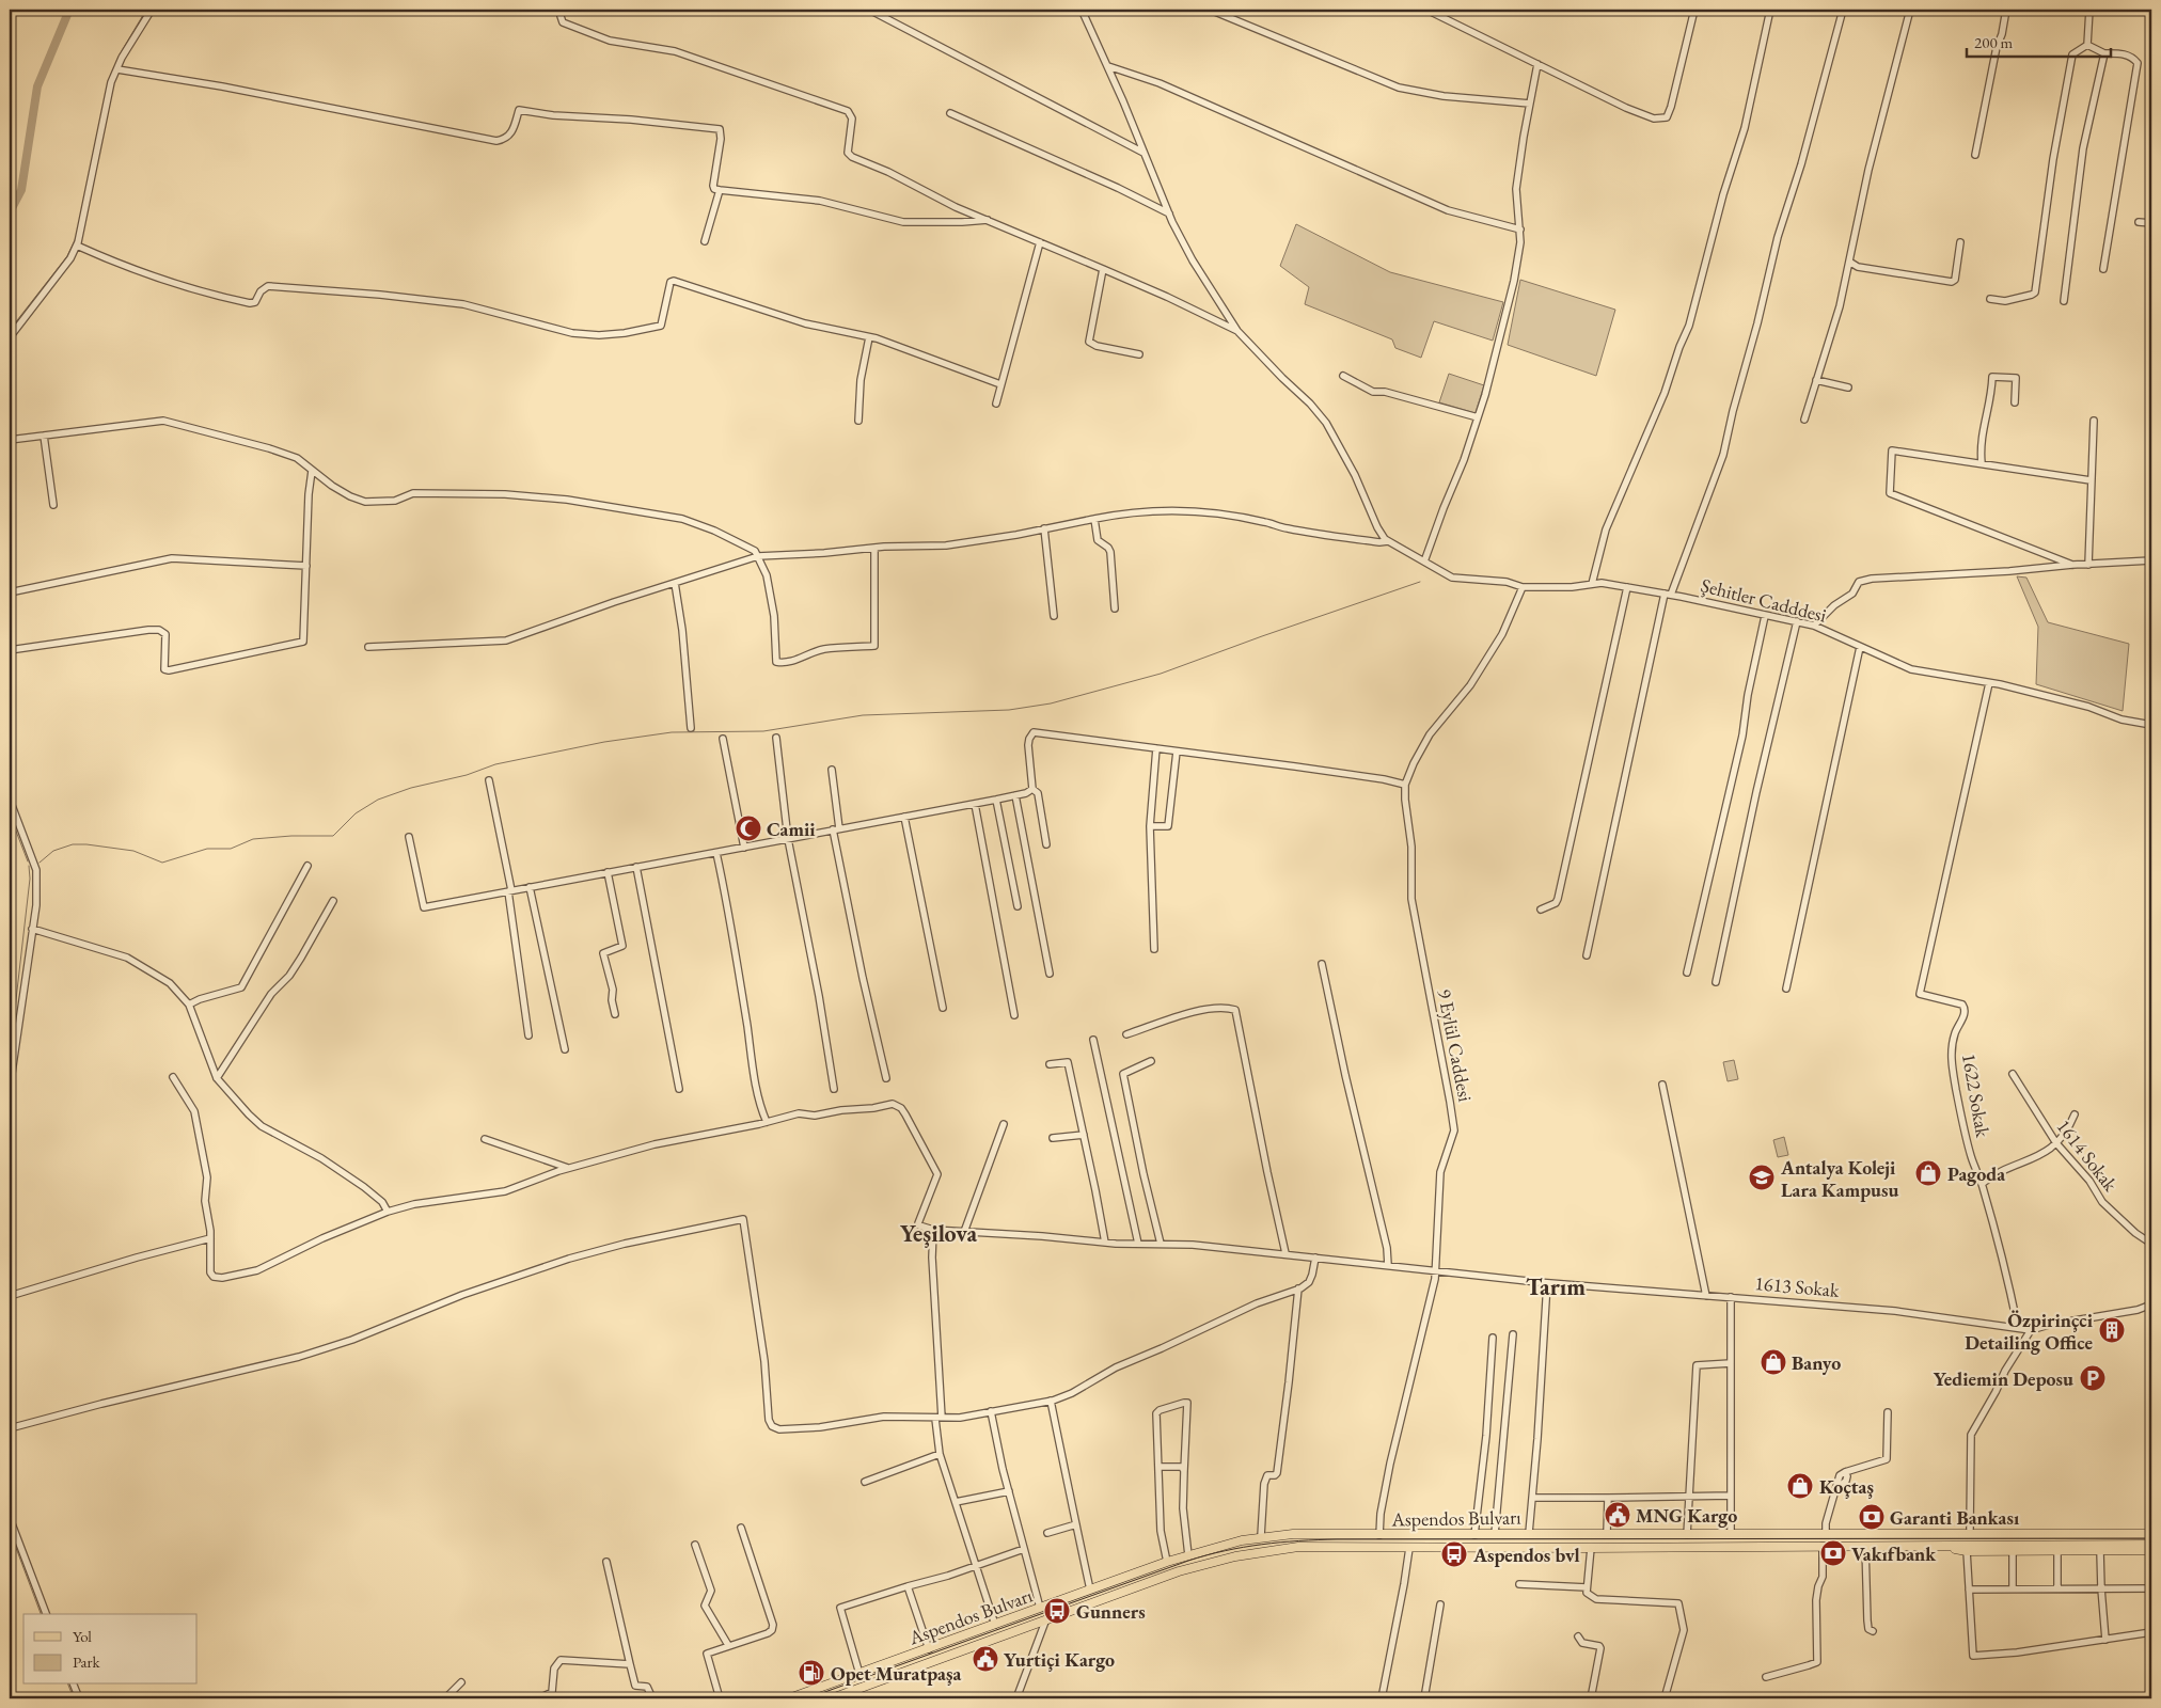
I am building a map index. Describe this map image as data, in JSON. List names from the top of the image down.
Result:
{
  "streets": {
    "main road": ["Aspendos Bulvarı"],
    "street": [
      "Şehitler Cadddesi",
      "9 Eylül Caddesi",
      "1622 Sokak",
      "1614 Sokak",
      "1613 Sokak"
    ]
  },
  "crossings": [
    ["Şehitler Cadddesi", "9 Eylül Caddesi"],
    ["Şehitler Cadddesi", "1622 Sokak"],
    ["9 Eylül Caddesi", "1613 Sokak"],
    ["9 Eylül Caddesi", "Aspendos Bulvarı"],
    ["1622 Sokak", "1613 Sokak"]
  ],
  "districts": ["Yeşilova", "Tarım"],
  "places": {
    "mosque": ["Camii"],
    "shop": ["Pagoda", "Banyo", "Koçtaş"],
    "school or university": ["Antalya Koleji Lara Kampusu"],
    "building": ["Özpirinçci Detailing Office"],
    "parking": ["Yediemin Deposu"],
    "public building": ["MNG Kargo", "Yurtiçi Kargo"],
    "bank": ["Garanti Bankası", "Vakıfbank"],
    "bus stop": ["Aspendos bvl", "Gunners"],
    "fuel station": ["Opet Muratpaşa"]
  },
  "legend": ["Yol", "Park"],
  "scale_bar": "200 m"
}
